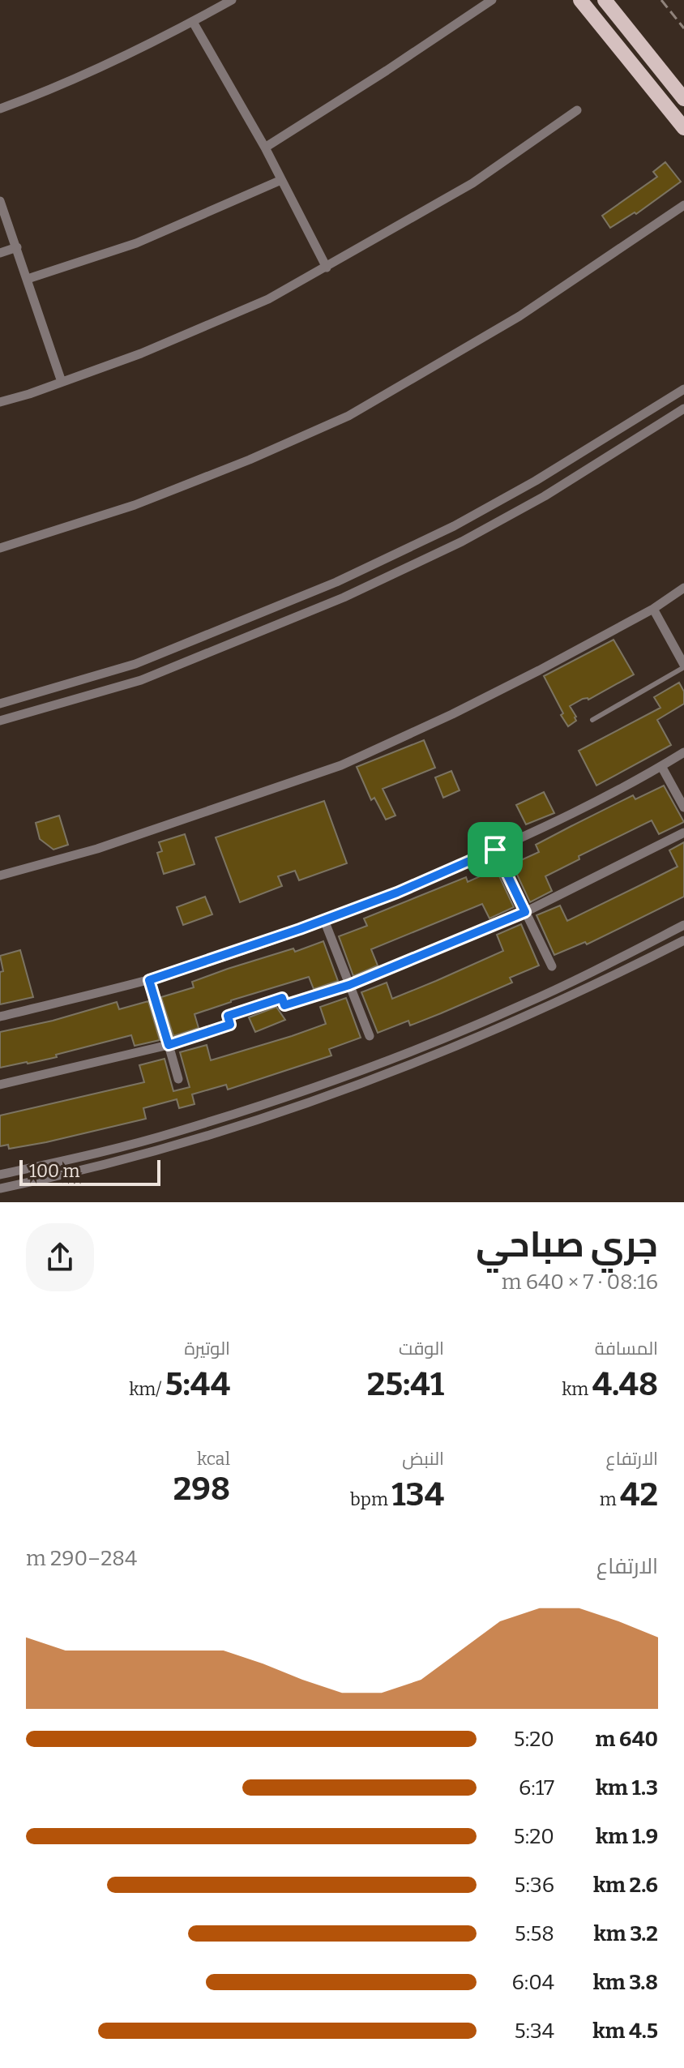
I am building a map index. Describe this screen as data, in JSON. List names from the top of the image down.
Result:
{
  "scale_bar": "100 m",
  "page": {
    "scale": "100 m",
    "heading": ["جري صباحي", "08:16 · 7 × 640 m"],
    "stats": [
      ["المسافة", "4.48 km"],
      ["الوقت", "25:41"],
      ["الوتيرة", "5:44 /km"],
      ["الارتفاع", "42 m"],
      ["النبض", "134 bpm"],
      ["kcal", "298"]
    ],
    "chart": ["الارتفاع", "284–290 m"],
    "list": [
      {
        "name": "640 m",
        "note": "5:20"
      },
      {
        "name": "1.3 km",
        "note": "6:17"
      },
      {
        "name": "1.9 km",
        "note": "5:20"
      },
      {
        "name": "2.6 km",
        "note": "5:36"
      },
      {
        "name": "3.2 km",
        "note": "5:58"
      },
      {
        "name": "3.8 km",
        "note": "6:04"
      },
      {
        "name": "4.5 km",
        "note": "5:34"
      }
    ]
  }
}
